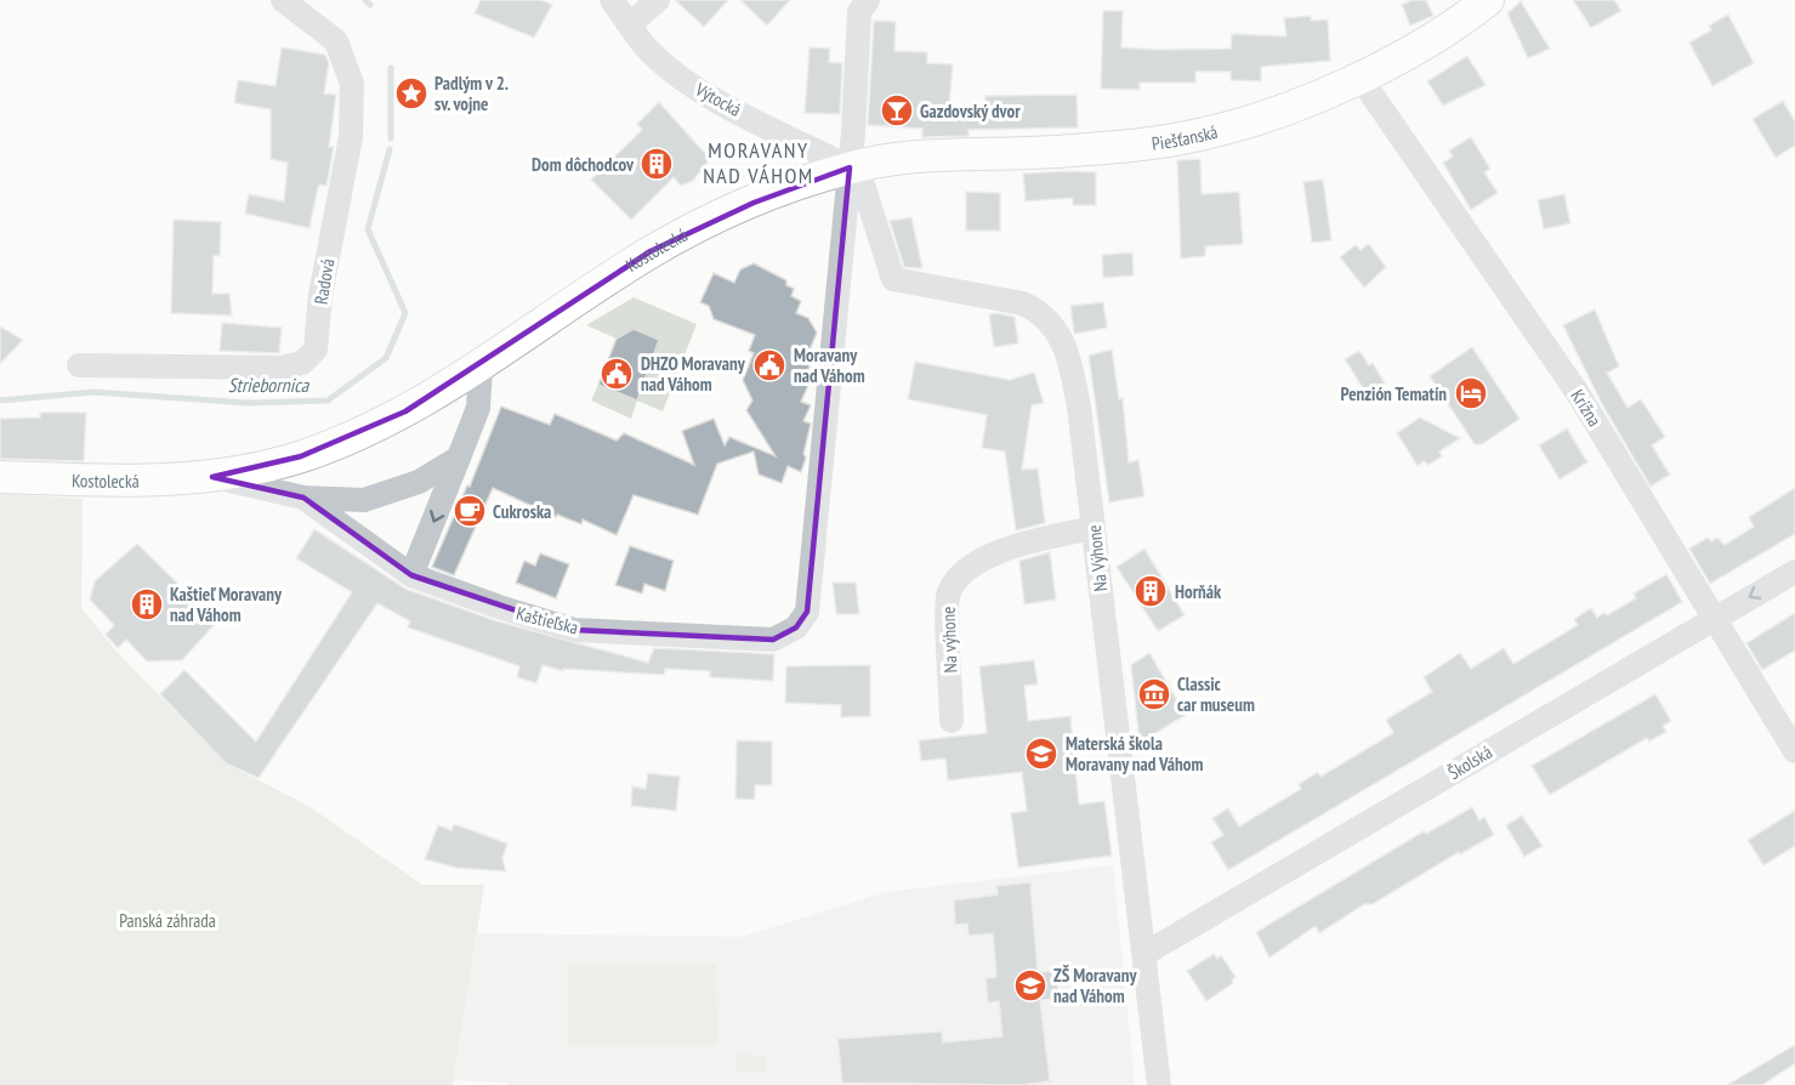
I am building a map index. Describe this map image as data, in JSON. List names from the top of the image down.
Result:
{
  "streets": {
    "main road": ["Piešťanská", "Kostolecká"],
    "street": [
      "Výtocká",
      "Radová",
      "Krížna",
      "Na Výhone",
      "Kaštieľska",
      "Na výhone",
      "Školská"
    ]
  },
  "crossings": [
    ["Výtocká", "Piešťanská"],
    ["Výtocká", "Kostolecká"],
    ["Výtocká", "Na Výhone"],
    ["Výtocká", "Kaštieľska"],
    ["Piešťanská", "Kostolecká"],
    ["Piešťanská", "Krížna"],
    ["Piešťanská", "Na Výhone"],
    ["Piešťanská", "Kaštieľska"],
    ["Kostolecká", "Na Výhone"],
    ["Kostolecká", "Kaštieľska"],
    ["Krížna", "Školská"],
    ["Na Výhone", "Kaštieľska"],
    ["Na Výhone", "Na výhone"],
    ["Na Výhone", "Školská"]
  ],
  "districts": ["MORAVANY NAD VÁHOM"],
  "water": ["Striebornica"],
  "parks": ["Panská záhrada"],
  "places": {
    "place": ["Padlým v 2. sv. vojne"],
    "bar": ["Gazdovský dvor"],
    "building": ["Dom dôchodcov", "Horňák", "Kaštieľ Moravany nad Váhom"],
    "public building": ["Moravany nad Váhom", "DHZO Moravany nad Váhom"],
    "hotel": ["Penzión Tematín"],
    "cafe": ["Cukroska"],
    "museum": ["Classic car museum"],
    "school or university": ["Materská škola Moravany nad Váhom", "ZŠ Moravany nad Váhom"]
  }
}
